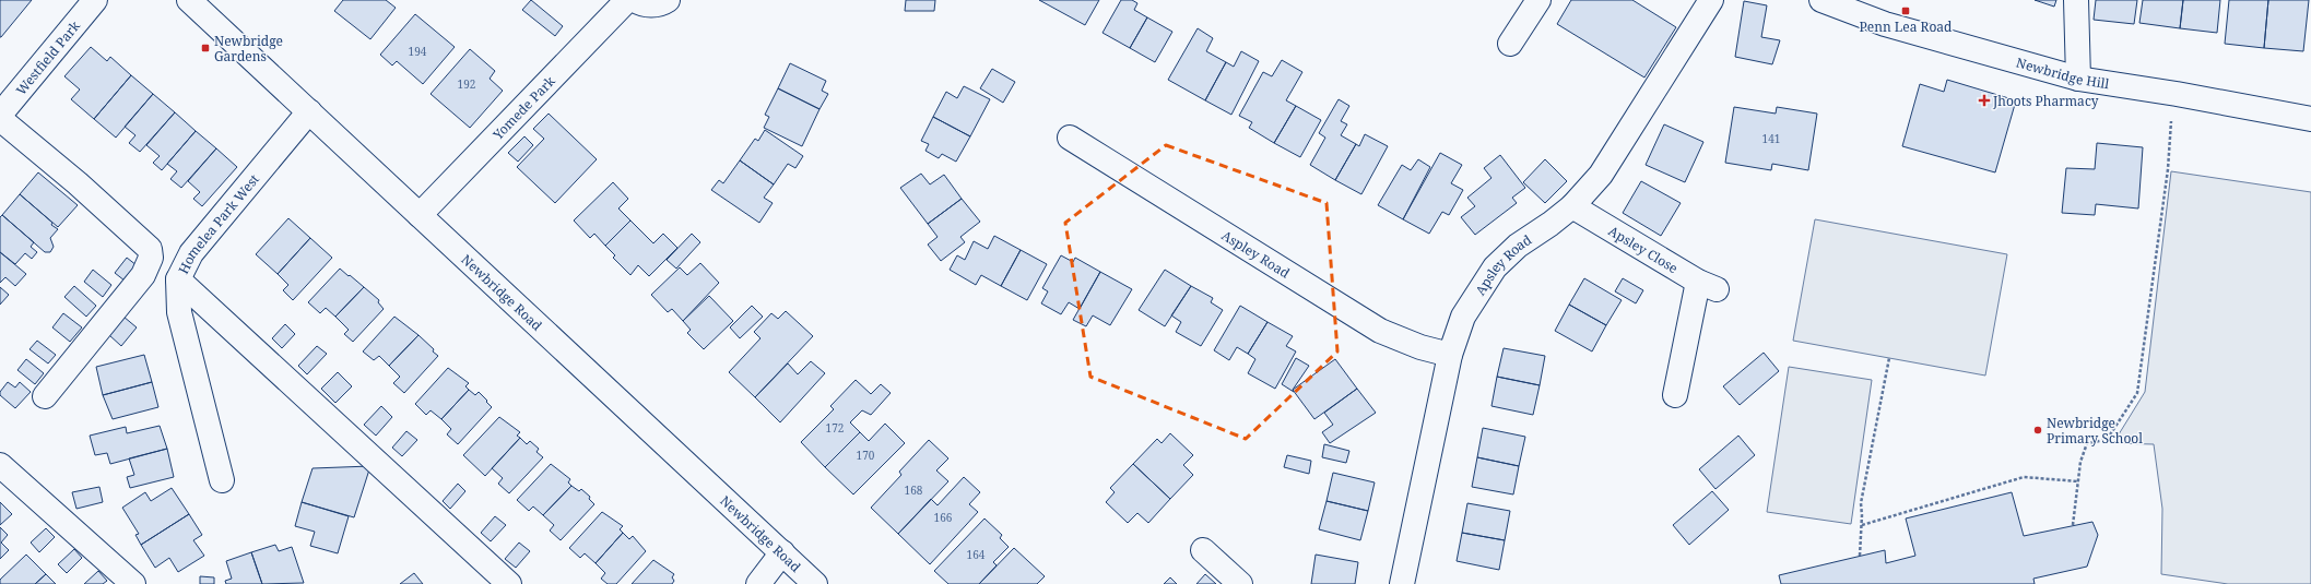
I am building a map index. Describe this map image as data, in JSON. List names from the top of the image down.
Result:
{
  "streets": {
    "street": [
      "Westfield Park",
      "Newbridge Hill",
      "Yomede Park",
      "Homelea Park West",
      "Apsley Close",
      "Aspley Road",
      "Apsley Road",
      "Newbridge Road"
    ]
  },
  "crossings": [
    ["Yomede Park", "Newbridge Road"],
    ["Homelea Park West", "Newbridge Road"],
    ["Apsley Close", "Apsley Road"],
    ["Aspley Road", "Apsley Road"]
  ],
  "places": {
    "transit": ["Penn Lea Road", "Newbridge Gardens"],
    "health": ["Jhoots Pharmacy"],
    "other": ["Newbridge Primary School"]
  },
  "house_numbers": [
    "194",
    "192",
    "141",
    "172",
    "170",
    "168",
    "166",
    "164"
  ]
}
